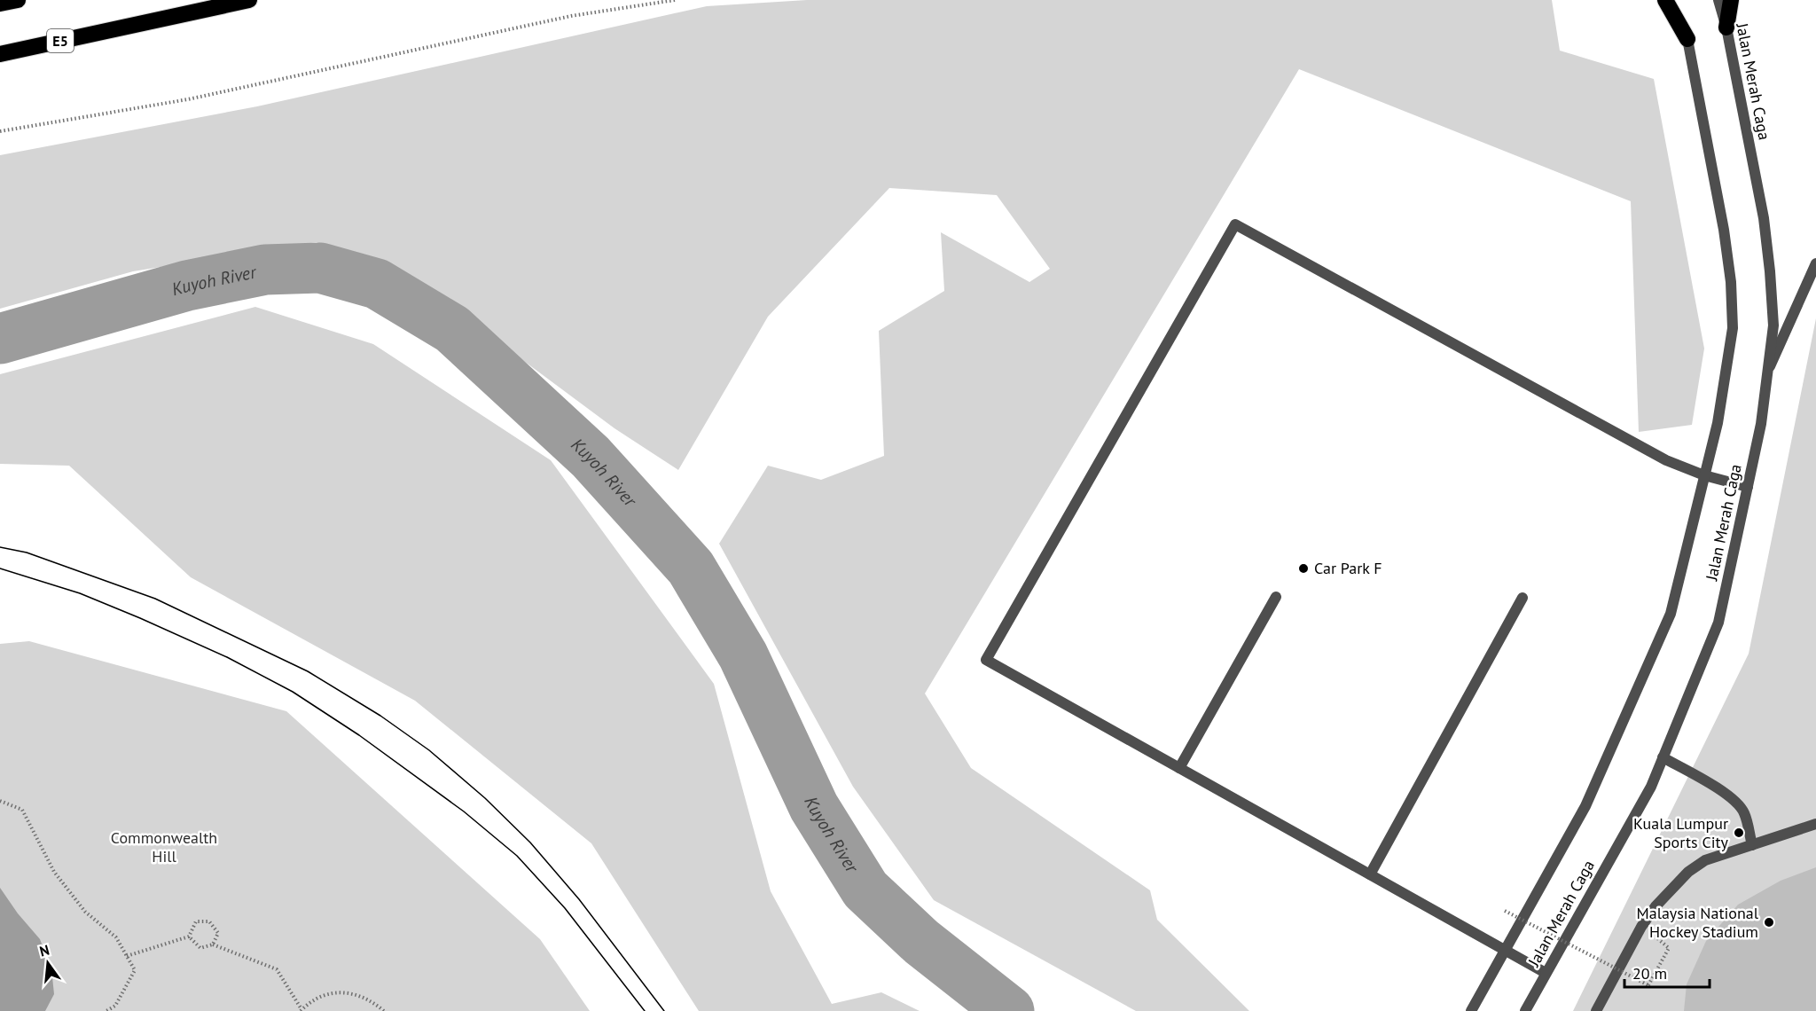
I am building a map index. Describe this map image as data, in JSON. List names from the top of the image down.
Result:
{
  "streets": {
    "highway": ["E5"],
    "street": ["Jalan Merah Caga"]
  },
  "water": ["Kuyoh River"],
  "parks": ["Commonwealth Hill"],
  "places": ["Car Park F", "Kuala Lumpur Sports City", "Malaysia National Hockey Stadium"],
  "scale_bar": "20 m",
  "north": "top"
}
